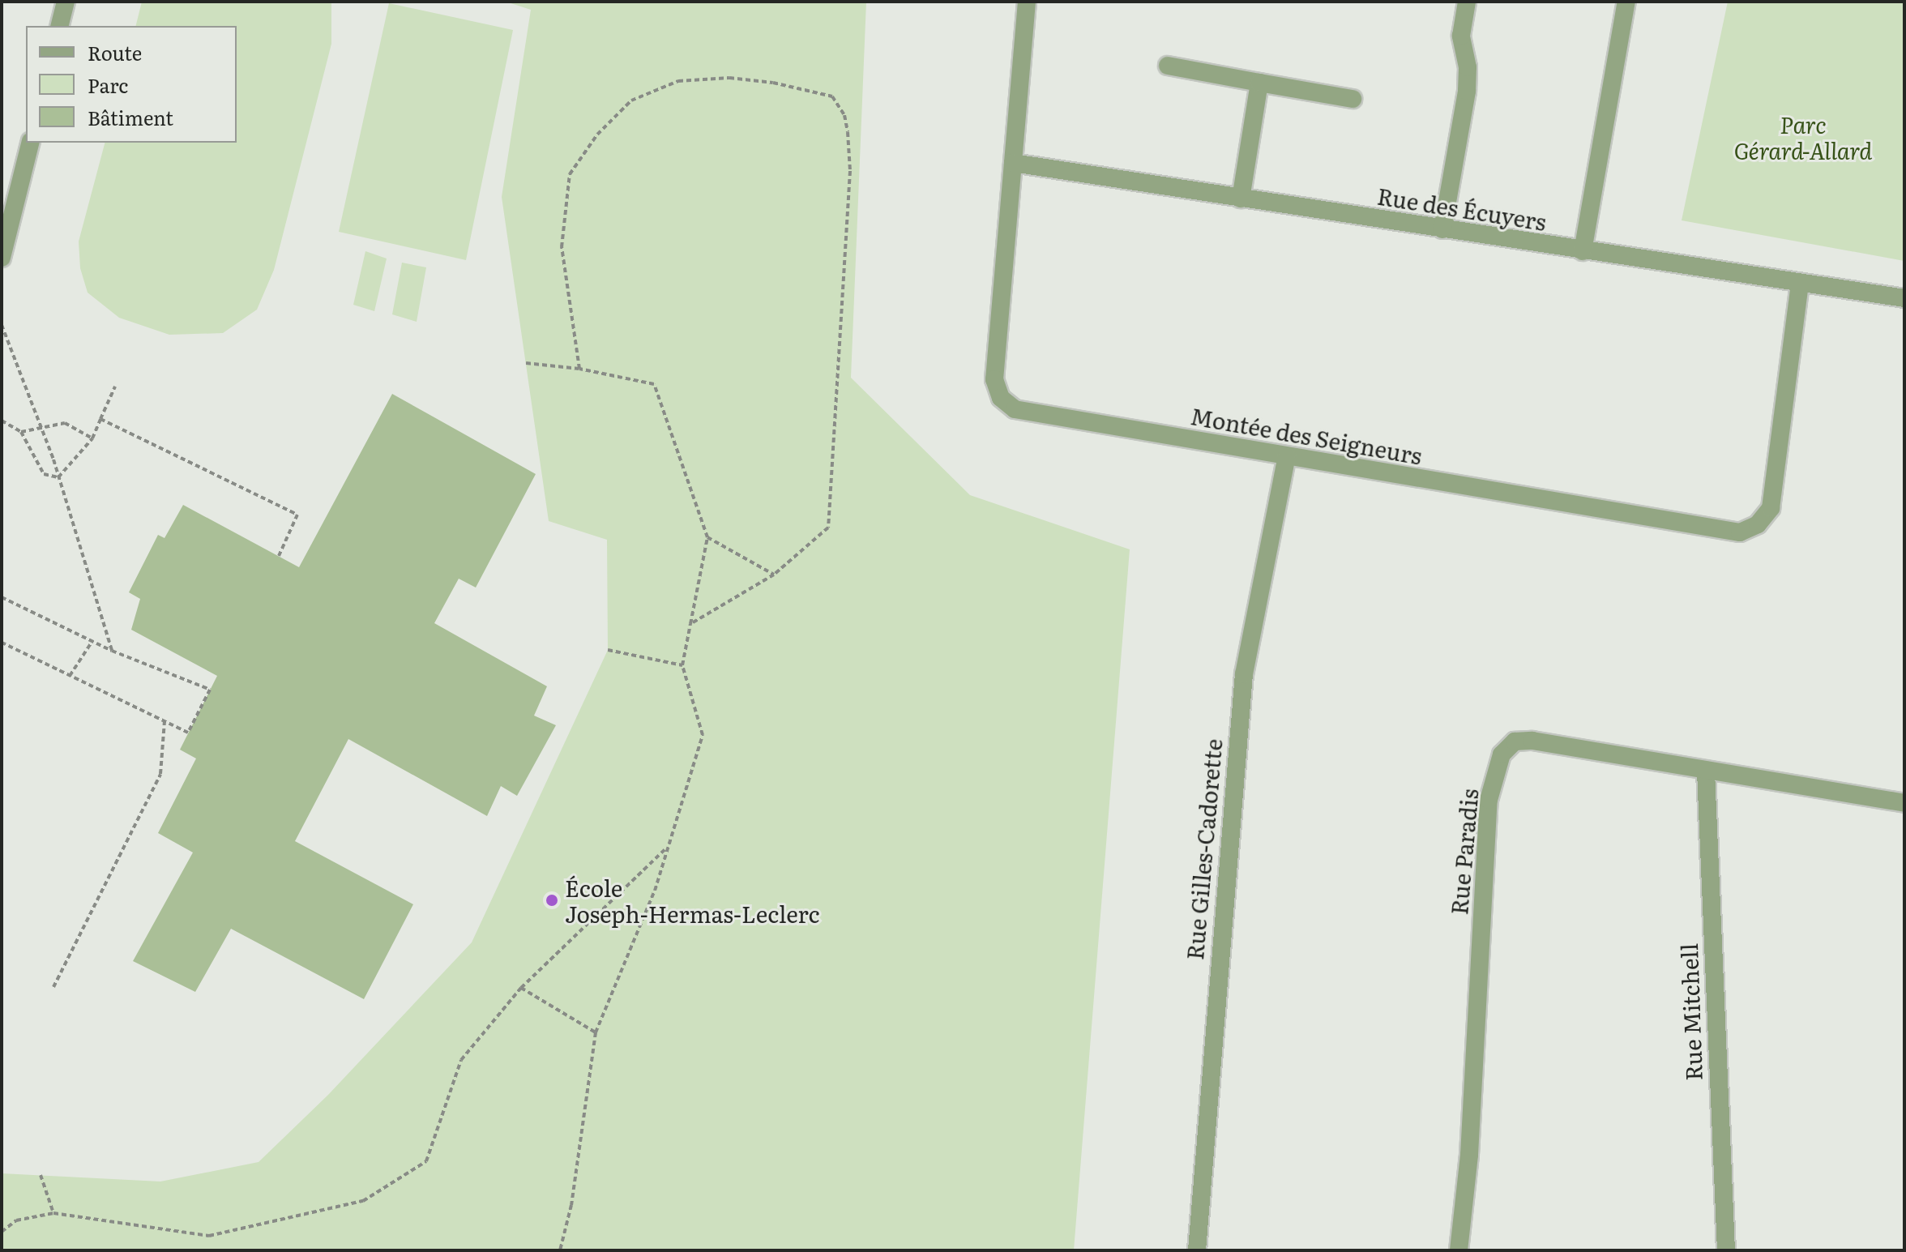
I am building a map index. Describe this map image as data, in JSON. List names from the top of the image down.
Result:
{
  "streets": {
    "street": [
      "Rue des Écuyers",
      "Montée des Seigneurs",
      "Rue Gilles-Cadorette",
      "Rue Paradis",
      "Rue Mitchell"
    ]
  },
  "crossings": [
    ["Rue des Écuyers", "Montée des Seigneurs"],
    ["Montée des Seigneurs", "Rue Gilles-Cadorette"],
    ["Rue Paradis", "Rue Mitchell"]
  ],
  "parks": ["Parc Gérard-Allard"],
  "places": ["École Joseph-Hermas-Leclerc"],
  "legend": ["Route", "Parc", "Bâtiment"]
}
